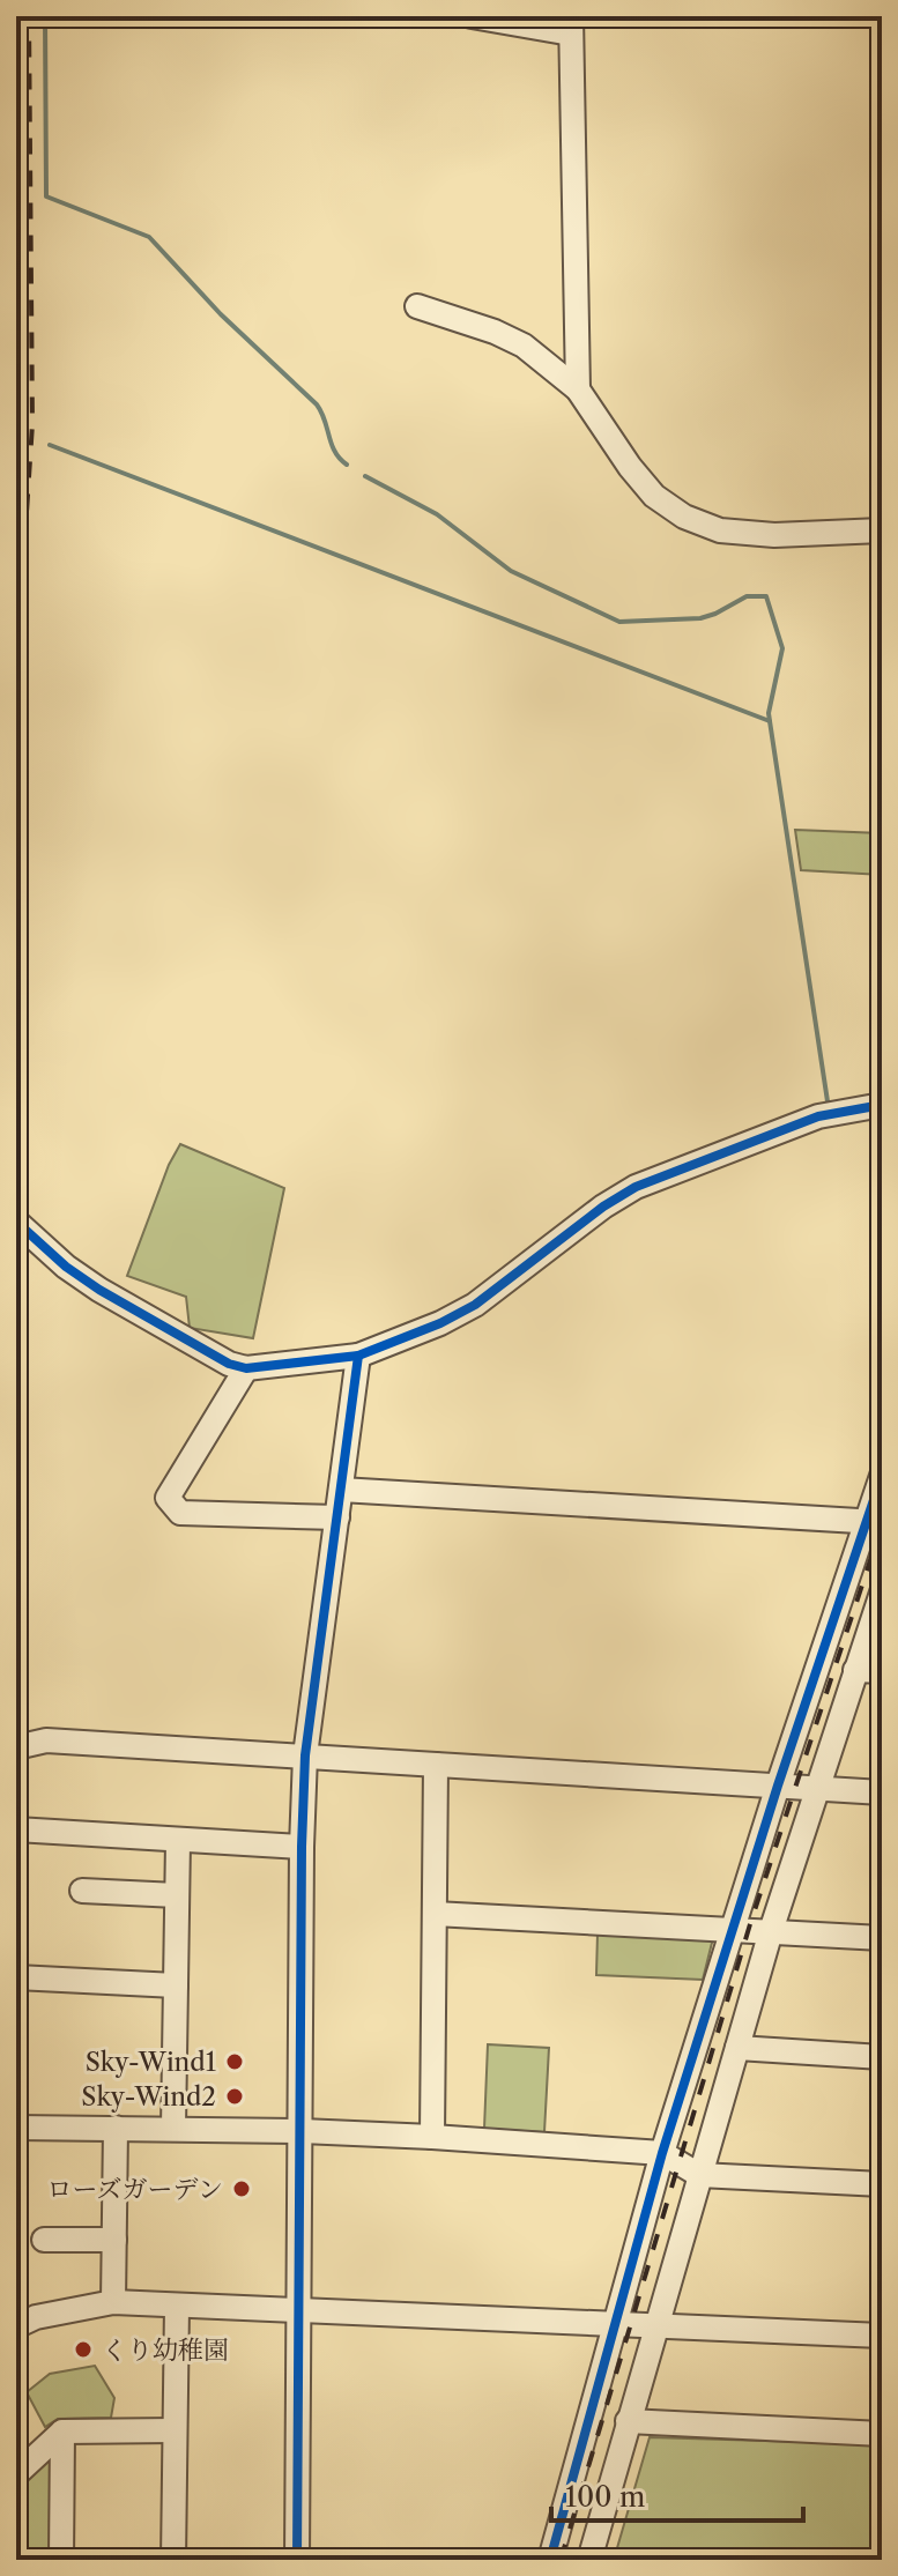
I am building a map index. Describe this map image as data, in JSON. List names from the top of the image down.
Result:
{
  "places": [
    "Sky-Wind1",
    "Sky-Wind2",
    "ローズガーデン",
    "くり幼稚園"
  ],
  "scale_bar": "100 m"
}
